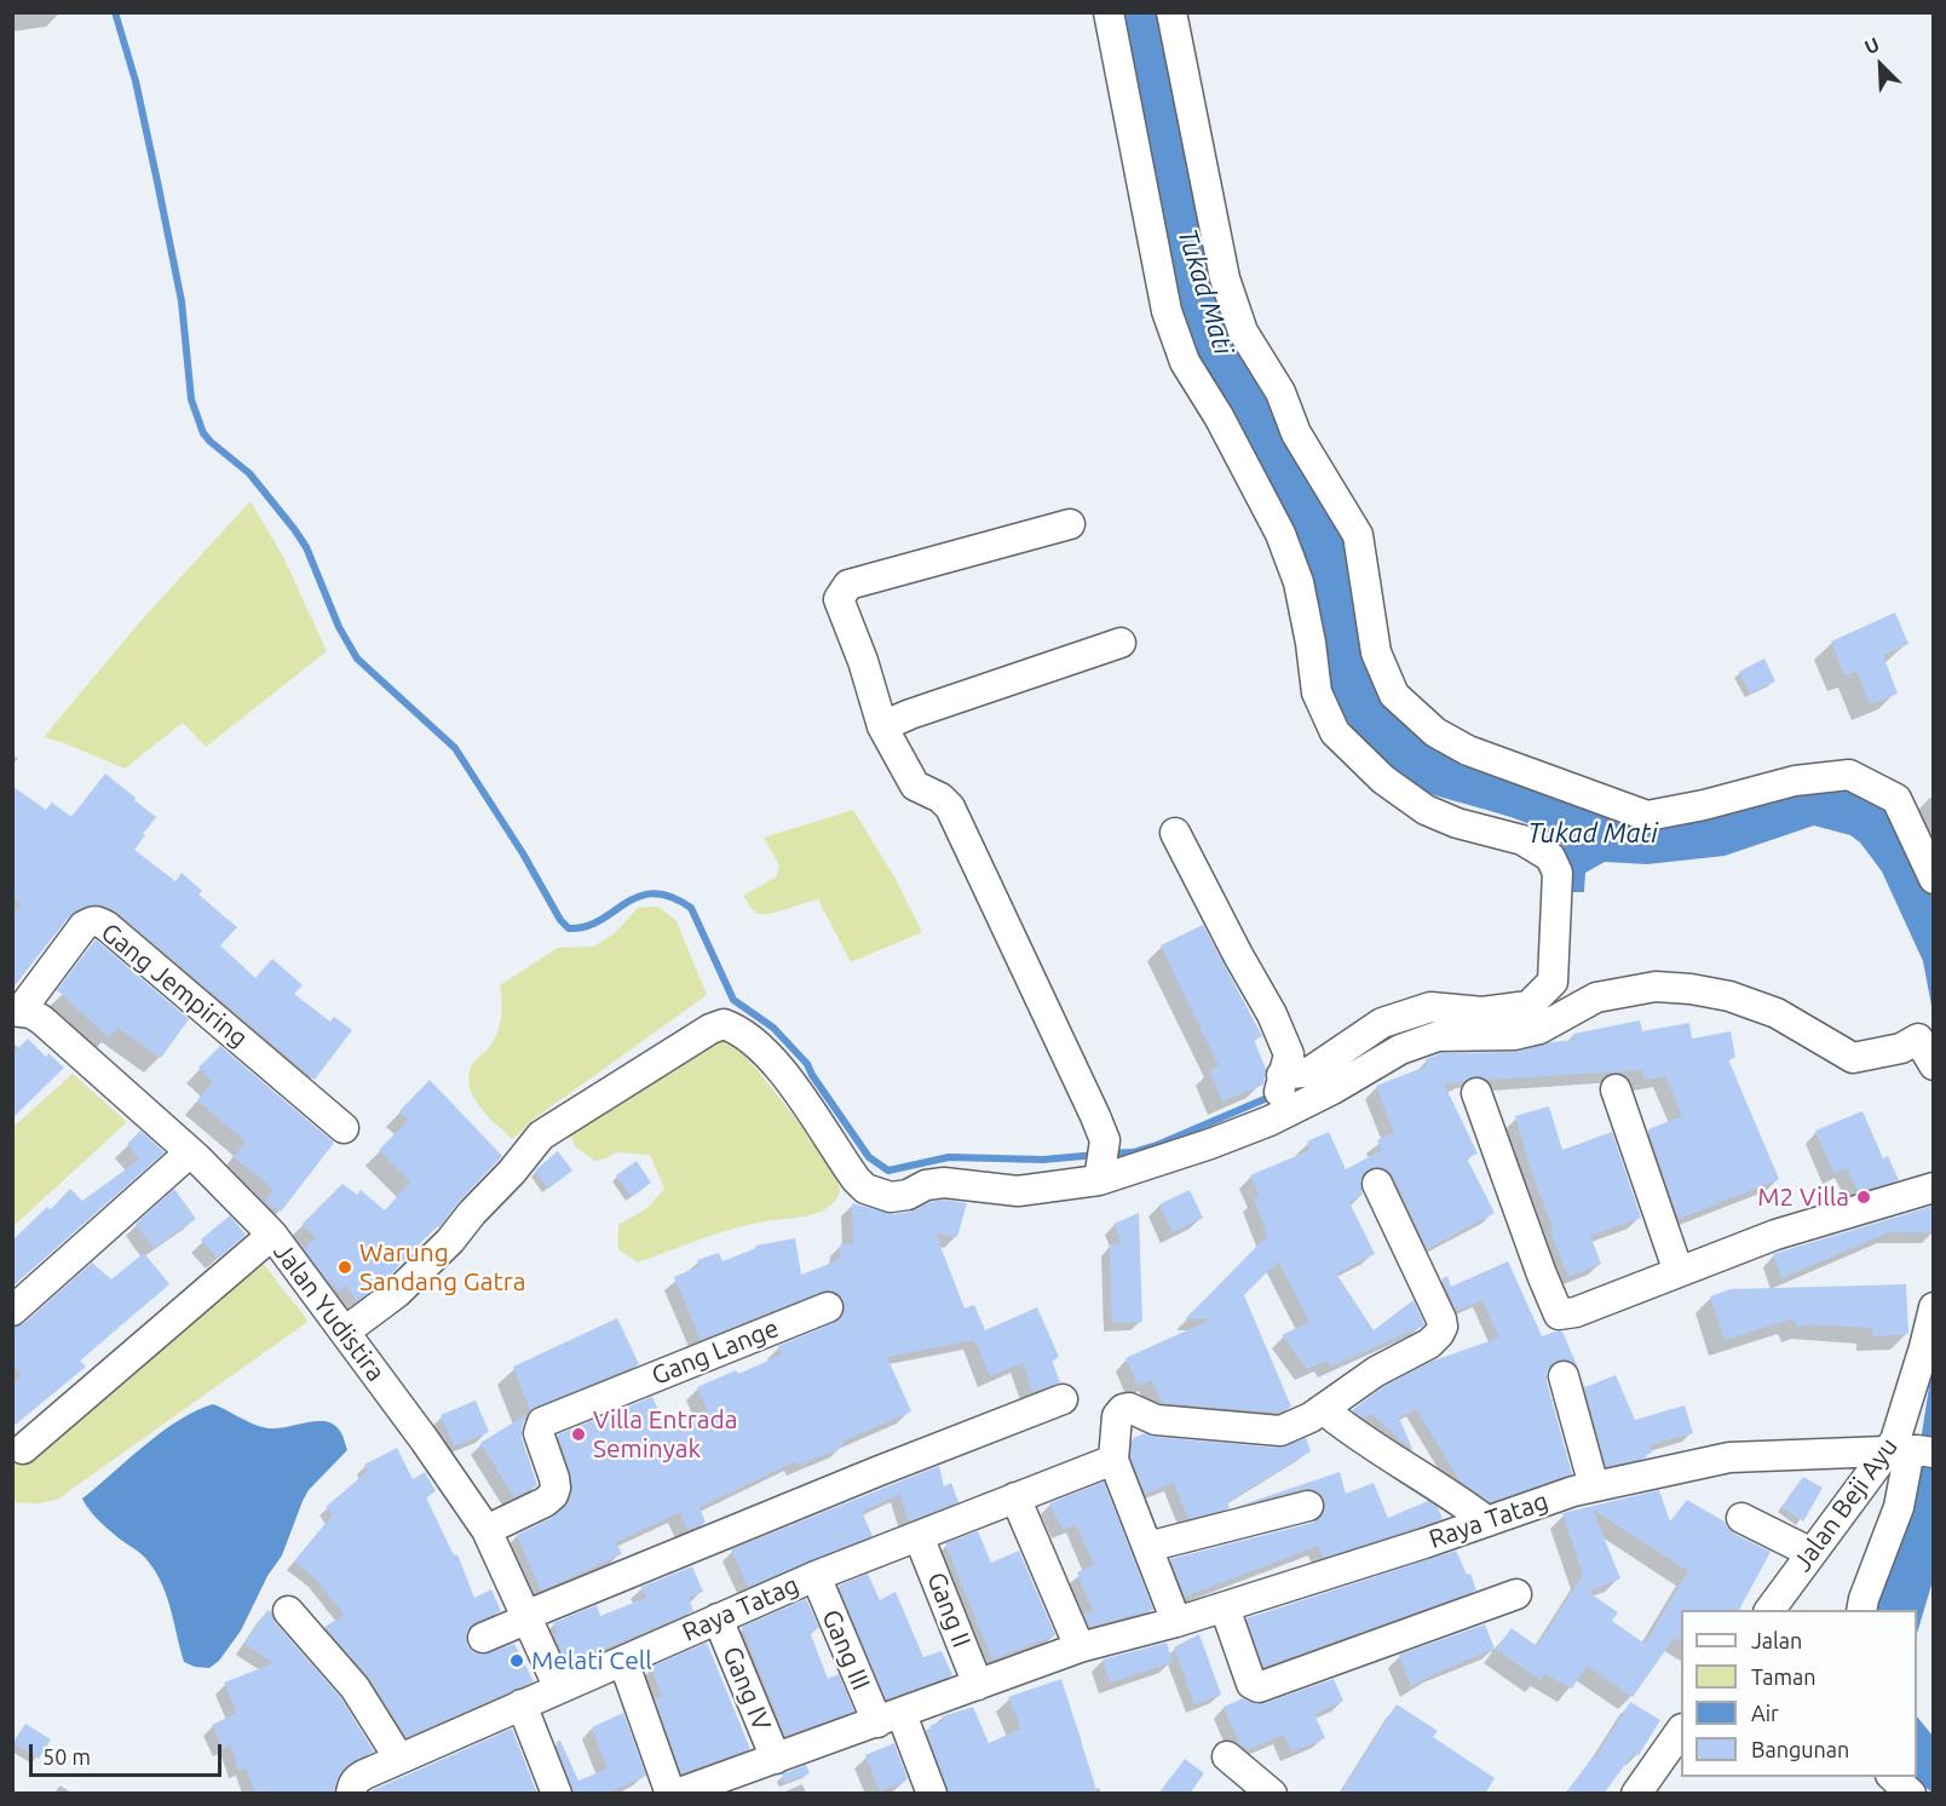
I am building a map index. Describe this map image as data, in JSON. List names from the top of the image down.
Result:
{
  "streets": {
    "street": [
      "Gang Jempiring",
      "Jalan Yudistira",
      "Gang Lange",
      "Jalan Beji Ayu",
      "Raya Tatag",
      "Gang II",
      "Gang III",
      "Gang IV"
    ]
  },
  "crossings": [
    ["Gang Jempiring", "Jalan Yudistira"],
    ["Jalan Yudistira", "Gang Lange"],
    ["Jalan Yudistira", "Raya Tatag"],
    ["Jalan Beji Ayu", "Raya Tatag"],
    ["Raya Tatag", "Gang II"],
    ["Raya Tatag", "Gang III"],
    ["Raya Tatag", "Gang IV"]
  ],
  "water": ["Tukad Mati"],
  "places": [
    "M2 Villa",
    "Warung Sandang Gatra",
    "Villa Entrada Seminyak",
    "Melati Cell"
  ],
  "legend": [
    "Jalan",
    "Taman",
    "Air",
    "Bangunan"
  ],
  "scale_bar": "50 m",
  "north": "top left"
}
